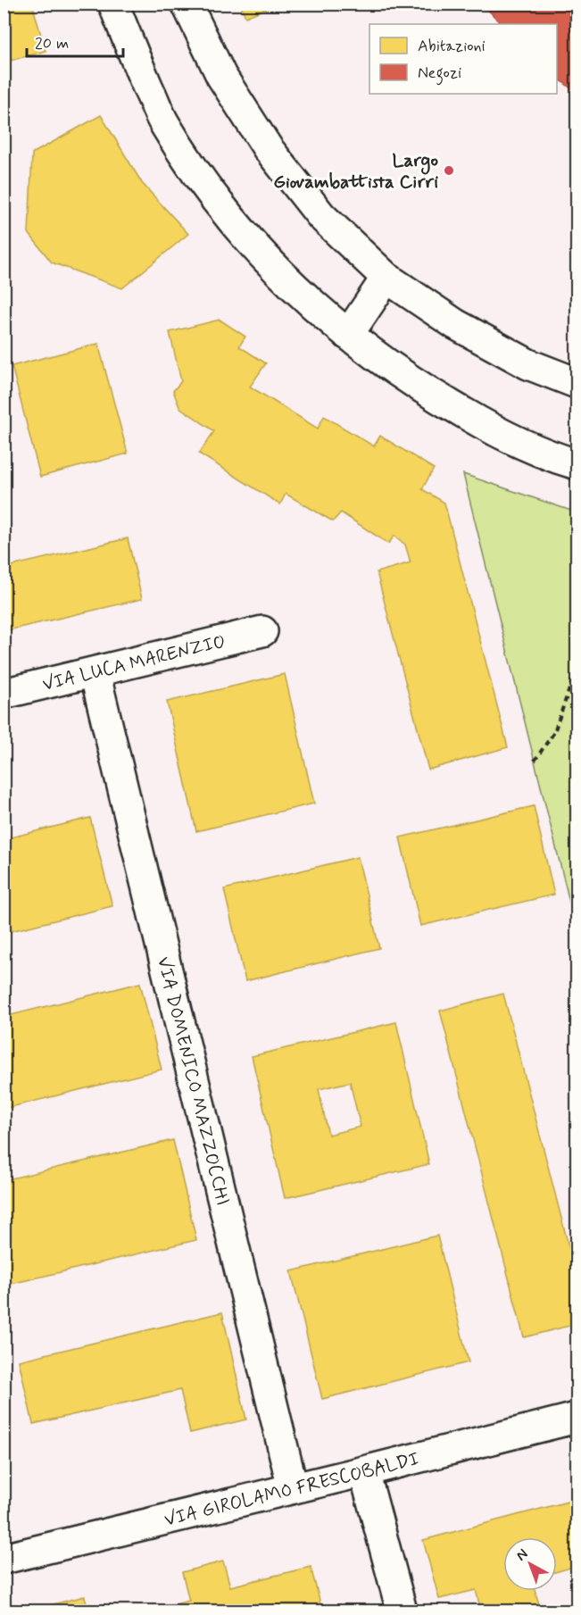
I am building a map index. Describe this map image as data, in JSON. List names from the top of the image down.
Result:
{
  "streets": {
    "street": ["VIA LUCA MARENZIO", "VIA DOMENICO MAZZOCCHI", "VIA GIROLAMO FRESCOBALDI"]
  },
  "crossings": [
    ["VIA LUCA MARENZIO", "VIA DOMENICO MAZZOCCHI"],
    ["VIA DOMENICO MAZZOCCHI", "VIA GIROLAMO FRESCOBALDI"]
  ],
  "places": ["Largo Giovambattista Cirri"],
  "legend": ["Abitazioni", "Negozi"],
  "scale_bar": "20 m",
  "north": "top left"
}
